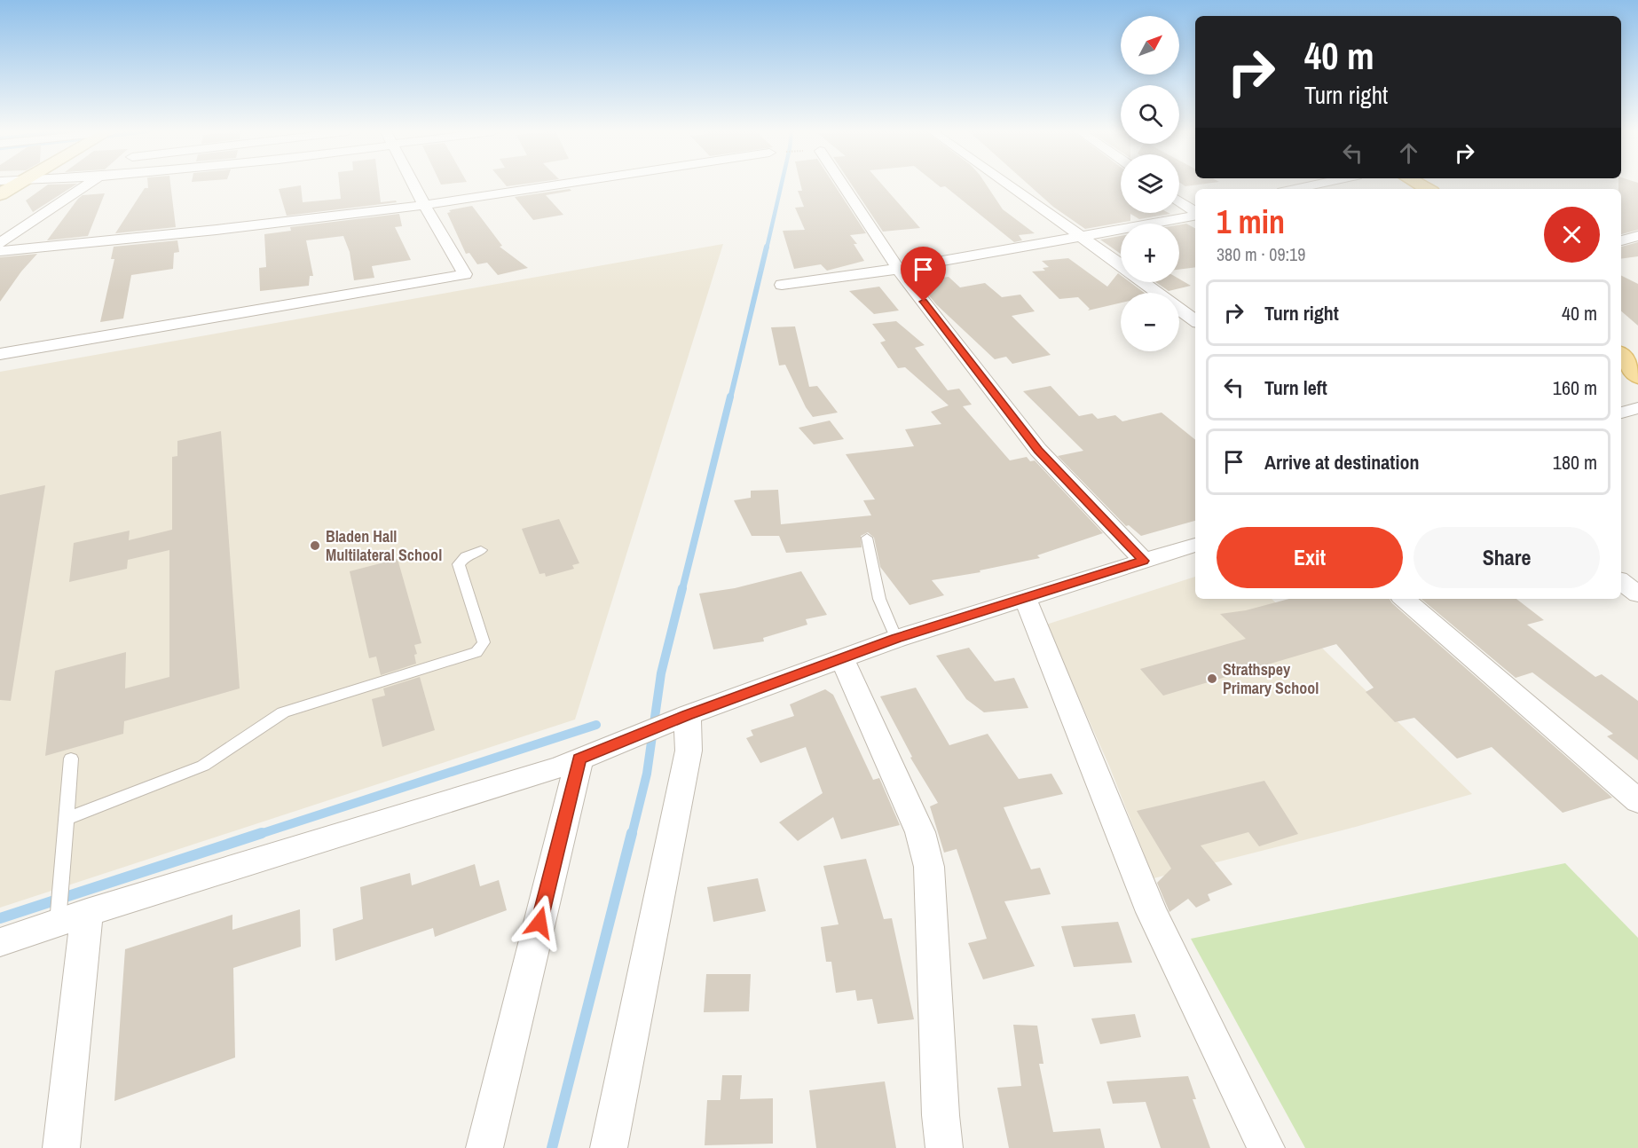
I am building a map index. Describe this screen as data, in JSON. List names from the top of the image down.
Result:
{
  "places": ["Bladen Hall Multilateral School", "Strathspey Primary School"],
  "north": "top right",
  "page": {
    "map_buttons": ["+", "−"],
    "turn": ["40 m", "Turn right"],
    "heading": ["1 min", "380 m · 09:19"],
    "list": [
      {
        "name": "Turn right",
        "value": "40 m"
      },
      {
        "name": "Turn left",
        "value": "160 m"
      },
      {
        "name": "Arrive at destination",
        "value": "180 m"
      }
    ],
    "buttons": ["Exit", "Share"]
  }
}
